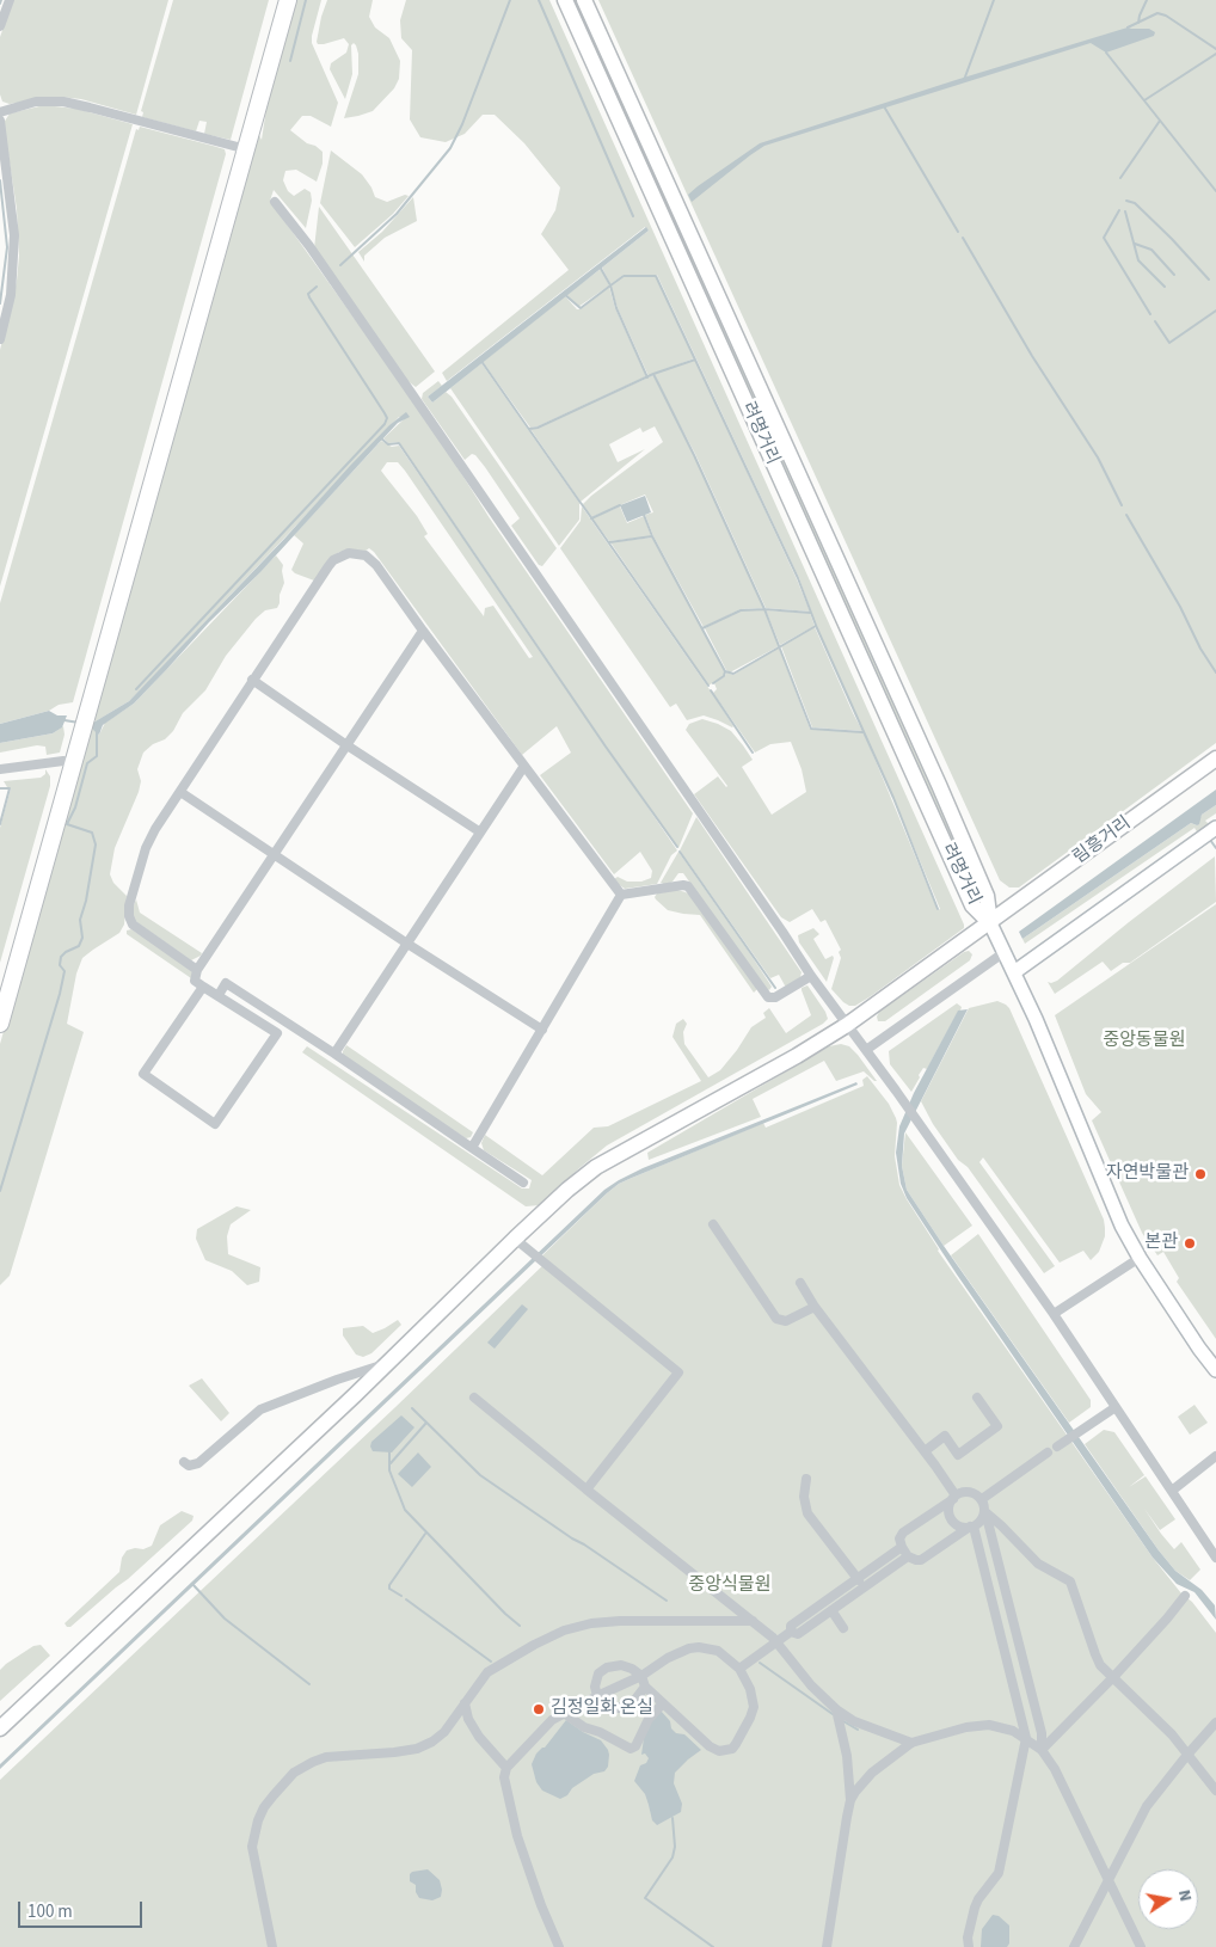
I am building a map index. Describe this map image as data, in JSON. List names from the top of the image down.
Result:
{
  "streets": {
    "main road": ["려명거리", "림흥거리"]
  },
  "crossings": [
    ["려명거리", "림흥거리"]
  ],
  "parks": ["중앙동물원", "중앙식물원"],
  "places": ["자연박물관", "본관", "김정일화 온실"],
  "scale_bar": "100 m",
  "north": "right"
}
